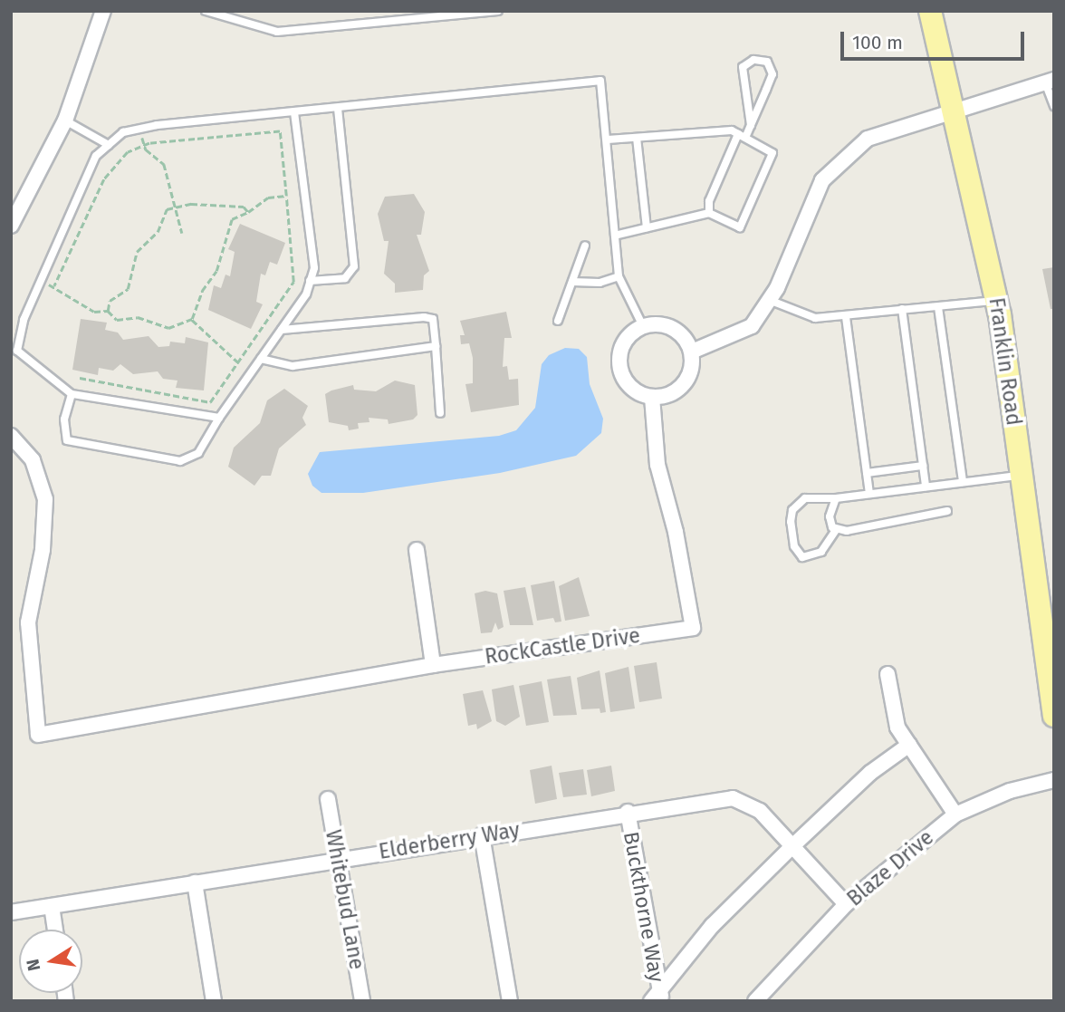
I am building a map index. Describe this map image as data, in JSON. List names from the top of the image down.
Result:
{
  "streets": {
    "main road": ["Franklin Road"],
    "street": [
      "RockCastle Drive",
      "Elderberry Way",
      "Blaze Drive",
      "Whitebud Lane",
      "Buckthorne Way"
    ]
  },
  "crossings": [
    ["Elderberry Way", "Blaze Drive"],
    ["Elderberry Way", "Whitebud Lane"],
    ["Elderberry Way", "Buckthorne Way"]
  ],
  "scale_bar": "100 m",
  "north": "left"
}
